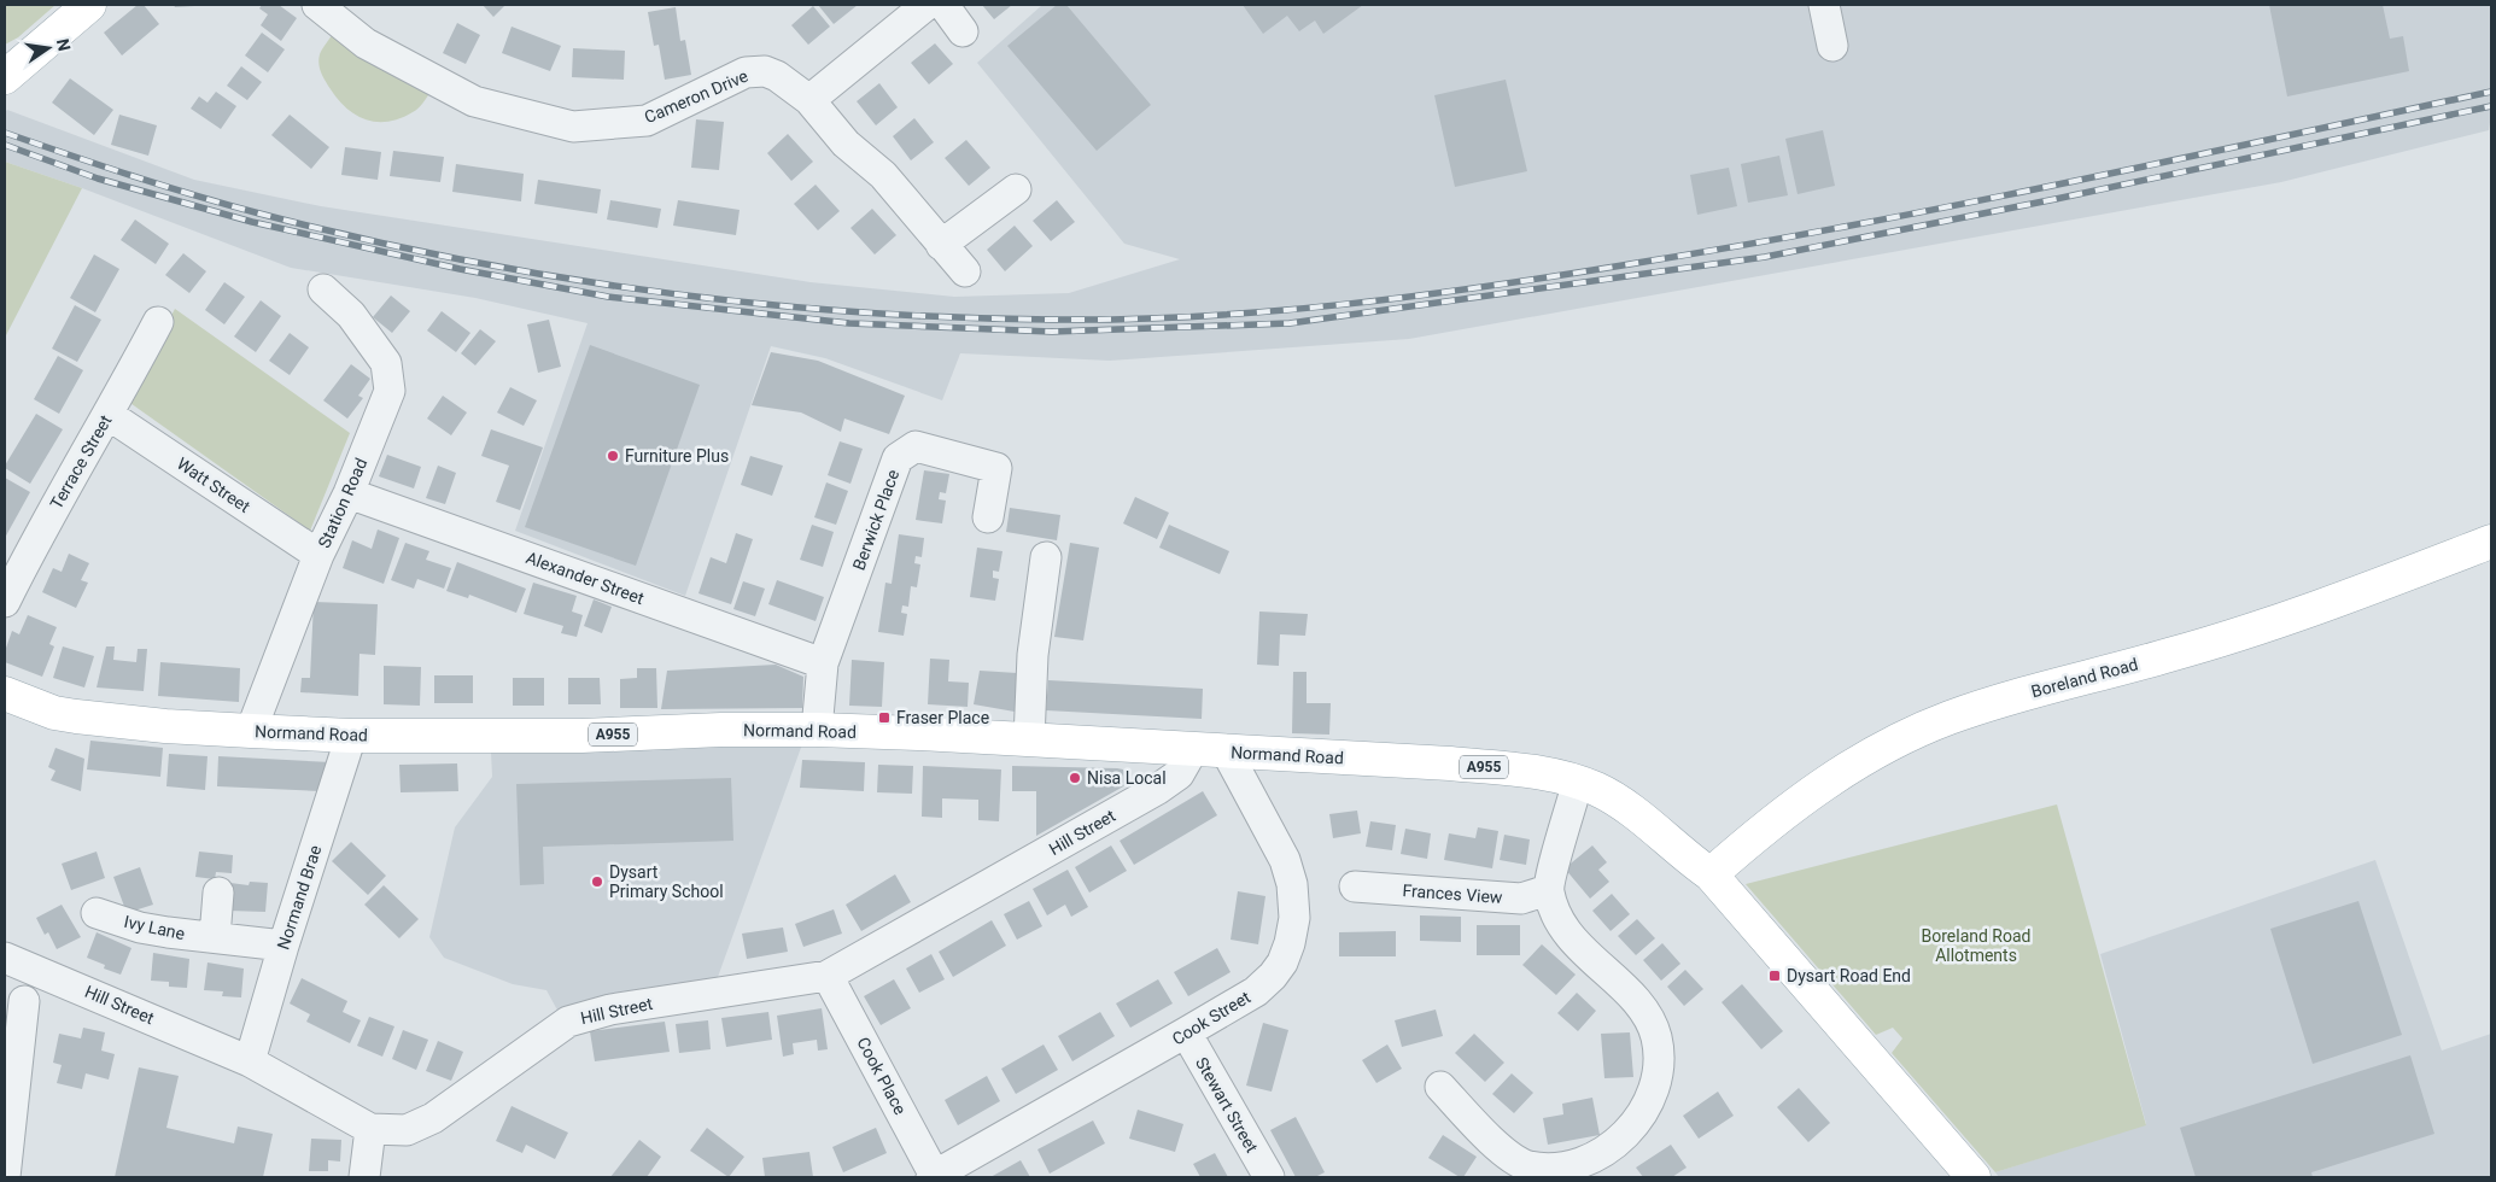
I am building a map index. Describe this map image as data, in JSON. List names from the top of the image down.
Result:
{
  "streets": {
    "main road": ["Boreland Road", "Normand Road", "A955"],
    "street": [
      "Cameron Drive",
      "Terrace Street",
      "Watt Street",
      "Station Road",
      "Berwick Place",
      "Alexander Street",
      "Hill Street",
      "Frances View",
      "Normand Brae",
      "Ivy Lane",
      "Cook Street",
      "Cook Place",
      "Stewart Street"
    ]
  },
  "crossings": [
    ["Terrace Street", "Watt Street"],
    ["Watt Street", "Station Road"],
    ["Station Road", "Alexander Street"],
    ["Station Road", "Normand Road"],
    ["Berwick Place", "Alexander Street"],
    ["Berwick Place", "Normand Road"],
    ["Boreland Road", "Normand Road"],
    ["Boreland Road", "A955"],
    ["Normand Road", "A955"],
    ["Normand Road", "Hill Street"],
    ["Normand Road", "Normand Brae"],
    ["Normand Road", "Cook Street"],
    ["Hill Street", "Normand Brae"],
    ["Hill Street", "Cook Street"],
    ["Hill Street", "Cook Place"],
    ["Normand Brae", "Ivy Lane"],
    ["Cook Street", "Cook Place"],
    ["Cook Street", "Stewart Street"]
  ],
  "parks": ["Boreland Road Allotments"],
  "places": {
    "other": ["Furniture Plus", "Nisa Local", "Dysart Primary School"],
    "transit": ["Fraser Place", "Dysart Road End"]
  },
  "north": "right"
}
